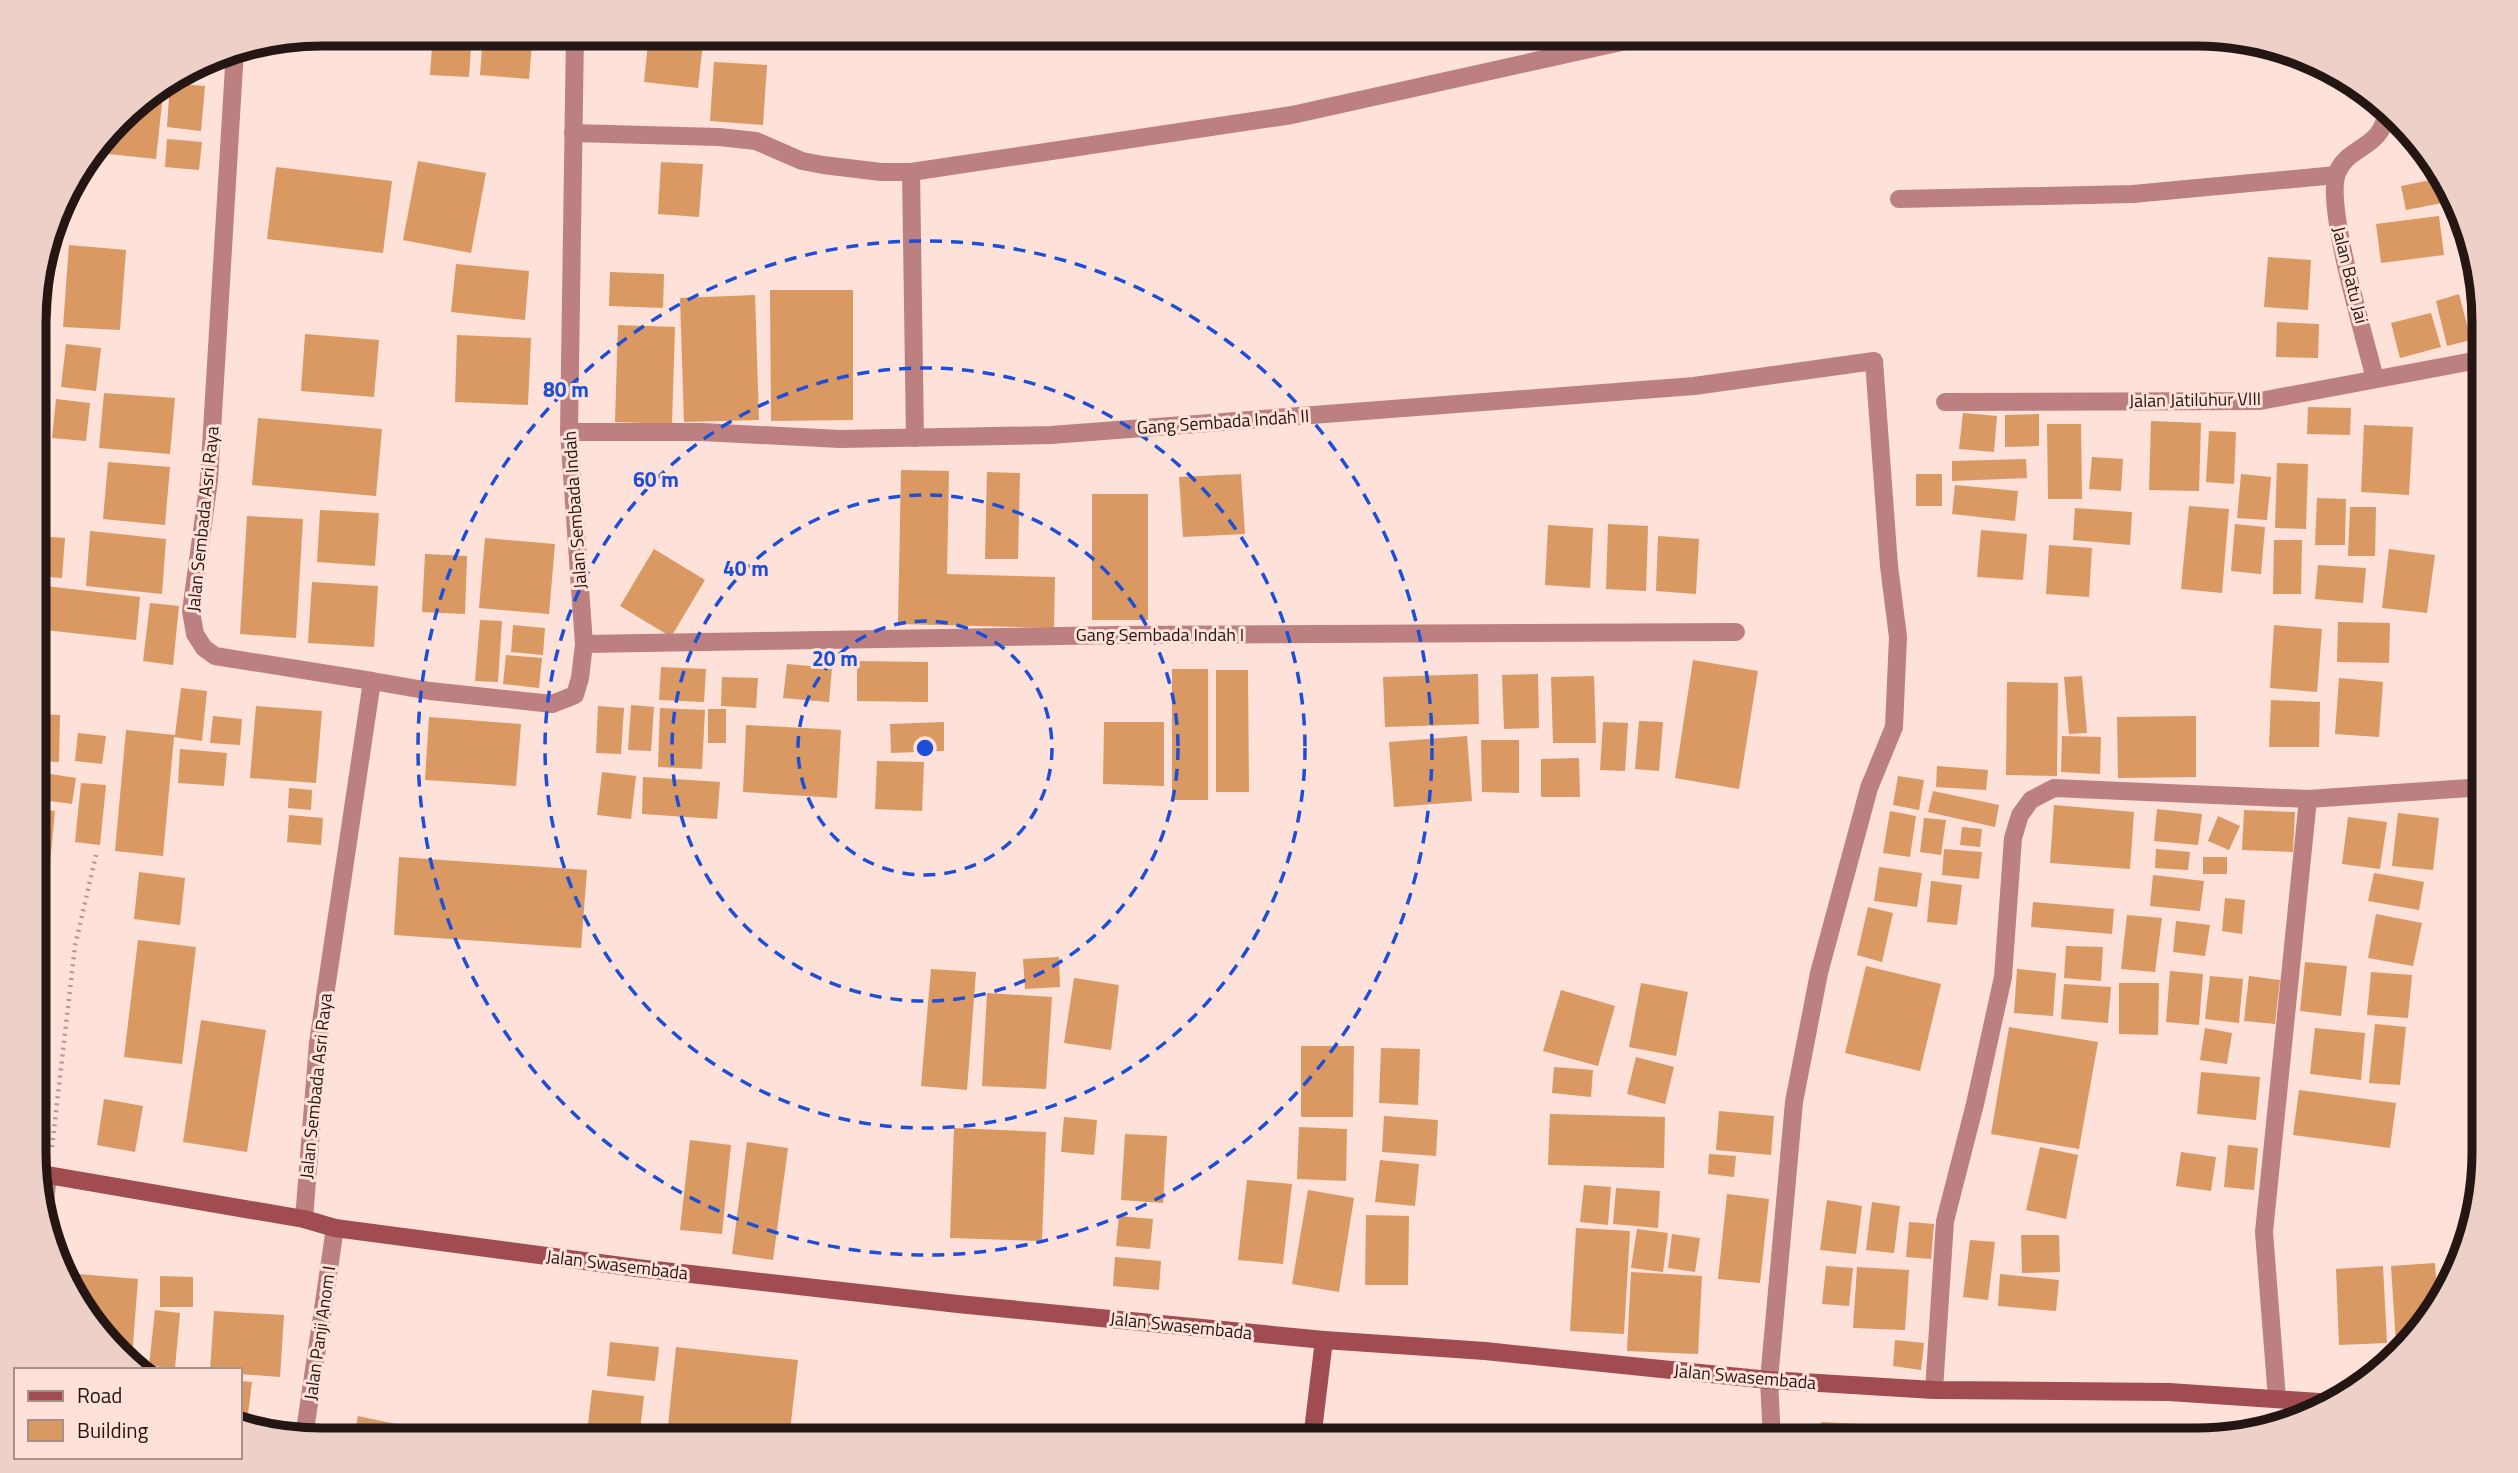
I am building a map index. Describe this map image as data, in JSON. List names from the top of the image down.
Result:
{
  "streets": {
    "street": [
      "Jalan Batu Jai",
      "Jalan Jatiluhur VIII",
      "Gang Sembada Indah II",
      "Jalan Sembada Indah",
      "Jalan Sembada Asri Raya",
      "Gang Sembada Indah I",
      "Jalan Swasembada",
      "Jalan Panji Anom I"
    ]
  },
  "crossings": [
    ["Jalan Batu Jai", "Jalan Jatiluhur VIII"],
    ["Gang Sembada Indah II", "Jalan Sembada Indah"],
    ["Gang Sembada Indah II", "Jalan Swasembada"],
    ["Jalan Sembada Indah", "Jalan Sembada Asri Raya"],
    ["Jalan Sembada Indah", "Gang Sembada Indah I"],
    ["Jalan Sembada Asri Raya", "Jalan Swasembada"],
    ["Jalan Swasembada", "Jalan Panji Anom I"]
  ],
  "legend": ["Road", "Building"],
  "rings": [
    "80 m",
    "60 m",
    "40 m",
    "20 m"
  ]
}
